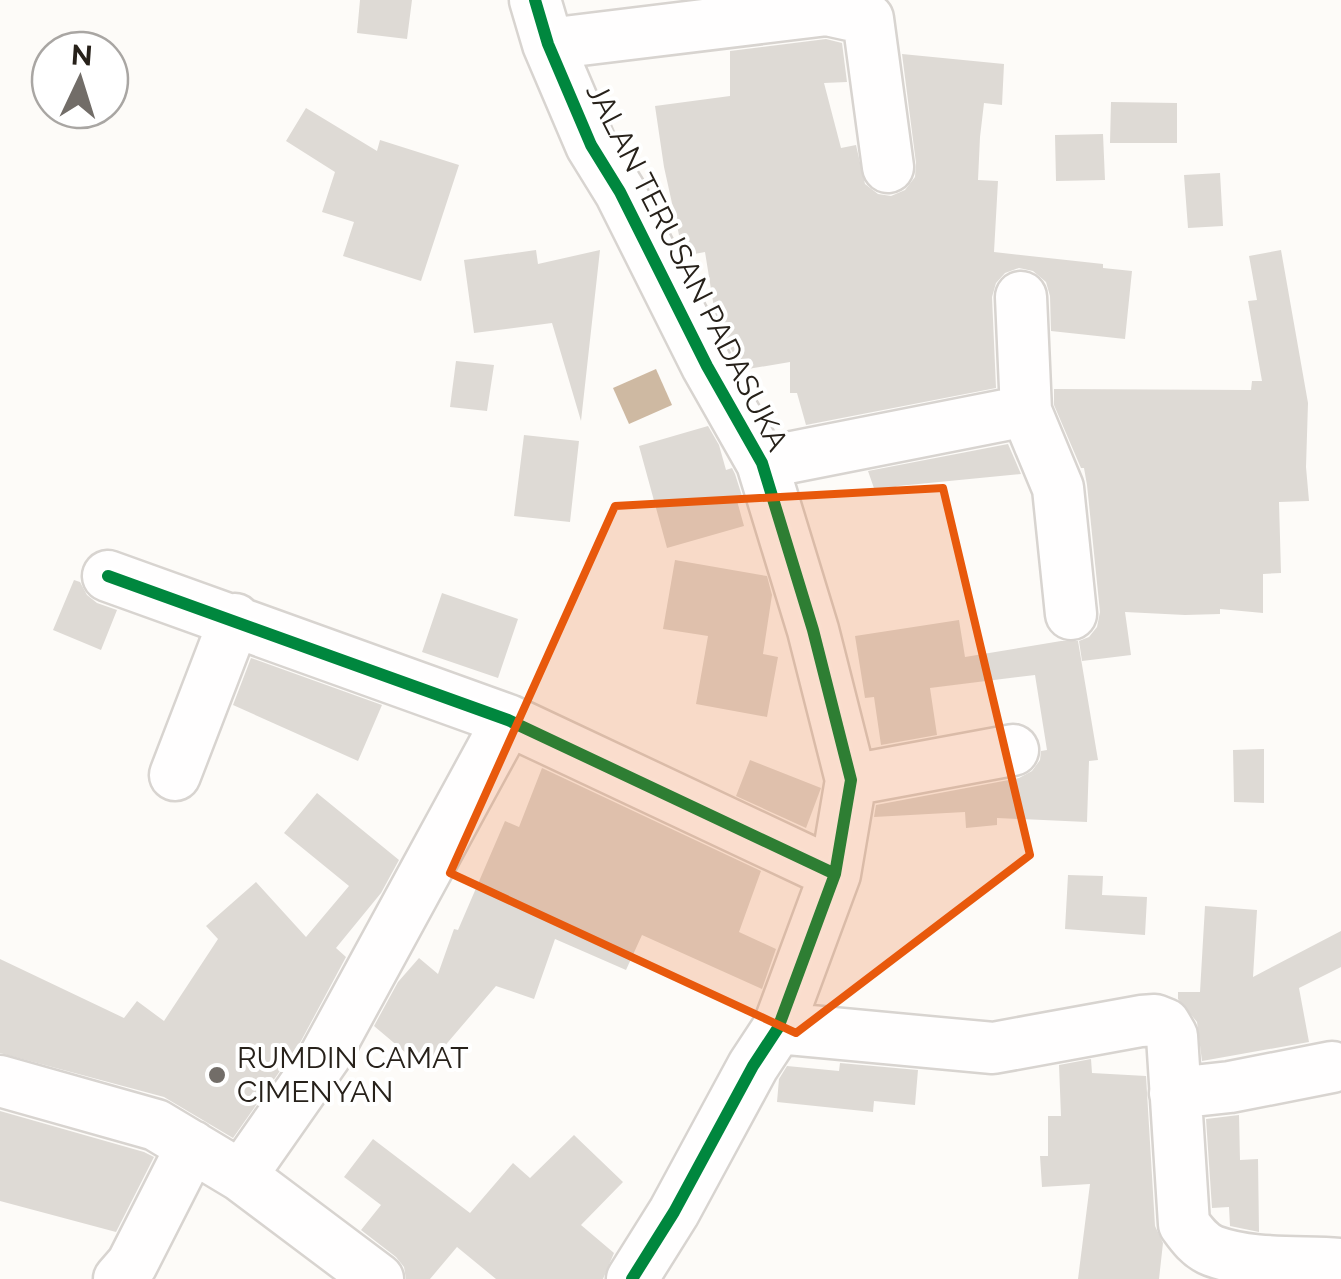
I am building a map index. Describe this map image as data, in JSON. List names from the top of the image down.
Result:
{
  "streets": {
    "street": ["JALAN TERUSAN PADASUKA"]
  },
  "places": ["RUMDIN CAMAT CIMENYAN"],
  "north": "top"
}
